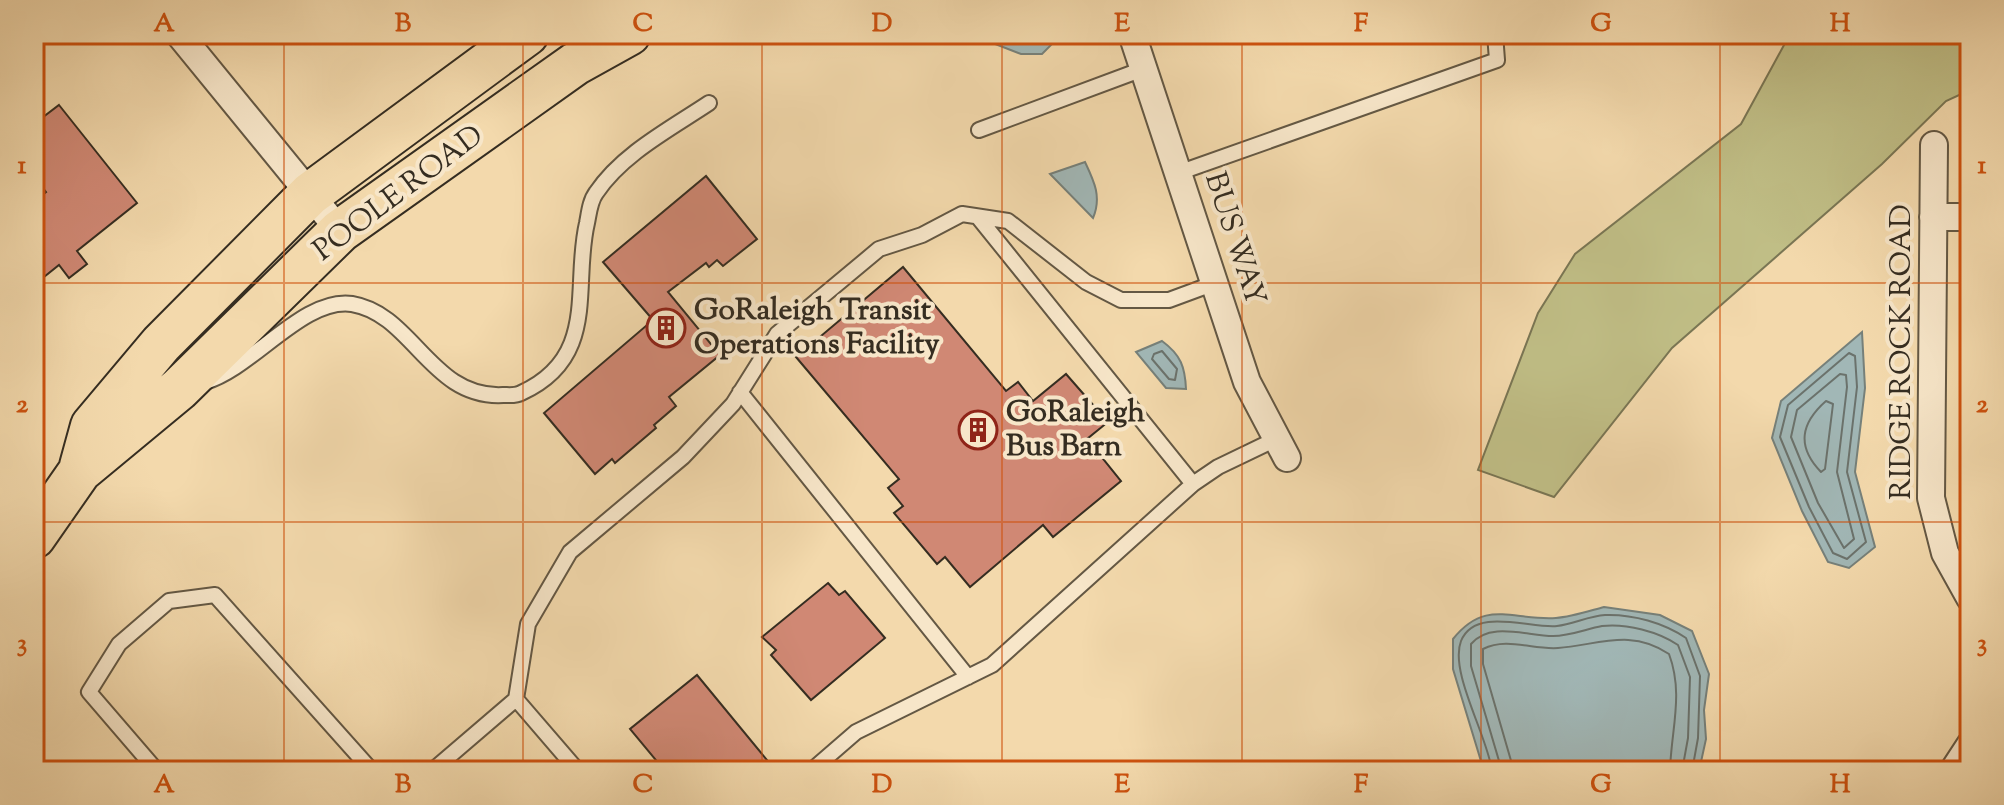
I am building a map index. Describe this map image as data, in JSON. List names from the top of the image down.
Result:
{
  "streets": {
    "main road": ["POOLE ROAD"],
    "street": ["BUS WAY", "RIDGE ROCK ROAD"]
  },
  "places": {
    "building": ["GoRaleigh Transit Operations Facility", "GoRaleigh Bus Barn"]
  },
  "grid": {
    "columns": [
      "A",
      "B",
      "C",
      "D",
      "E",
      "F",
      "G",
      "H"
    ],
    "rows": ["1", "2", "3"]
  }
}
